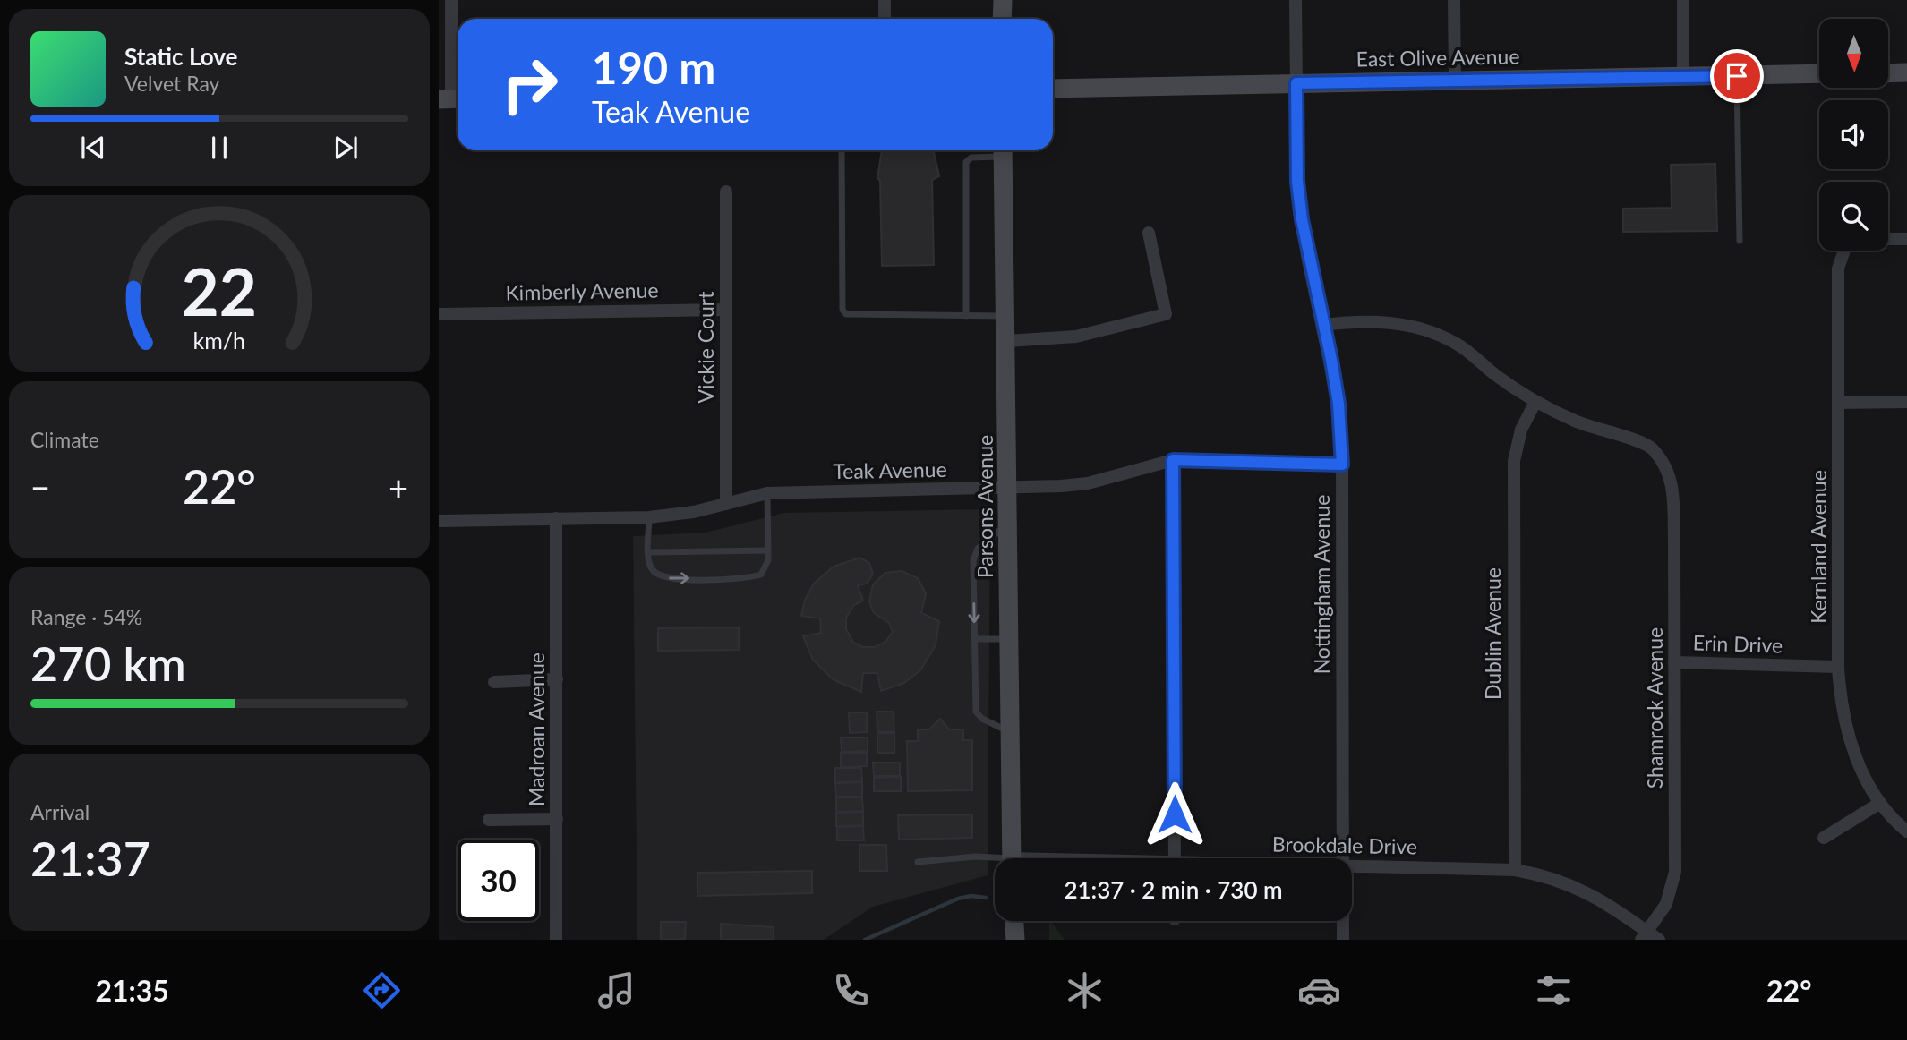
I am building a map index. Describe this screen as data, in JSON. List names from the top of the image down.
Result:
{
  "streets": {
    "main road": ["East Olive Avenue", "Parsons Avenue"],
    "street": [
      "Kimberly Avenue",
      "Vickie Court",
      "Teak Avenue",
      "Kernland Avenue",
      "Nottingham Avenue",
      "Dublin Avenue",
      "Erin Drive",
      "Shamrock Avenue",
      "Madroan Avenue",
      "Brookdale Drive"
    ]
  },
  "crossings": [
    ["East Olive Avenue", "Nottingham Avenue"],
    ["Kimberly Avenue", "Vickie Court"],
    ["Vickie Court", "Teak Avenue"],
    ["Teak Avenue", "Parsons Avenue"],
    ["Teak Avenue", "Nottingham Avenue"],
    ["Teak Avenue", "Madroan Avenue"],
    ["Kernland Avenue", "Erin Drive"],
    ["Dublin Avenue", "Shamrock Avenue"],
    ["Dublin Avenue", "Brookdale Drive"],
    ["Erin Drive", "Shamrock Avenue"],
    ["Shamrock Avenue", "Brookdale Drive"]
  ],
  "north": "bottom",
  "page": {
    "turn": ["190 m", "Teak Avenue"],
    "song": ["Static Love", "Velvet Ray"],
    "tile": [
      "Climate",
      ["Range · 54%", "270 km"],
      ["Arrival", "21:37"]
    ],
    "heat": ["−", "22°", "+"],
    "limit": "30",
    "trip": "21:37 · 2 min · 730 m",
    "tabs": ["21:35", "22°"],
    "gauge": ["22", "km/h"]
  }
}
